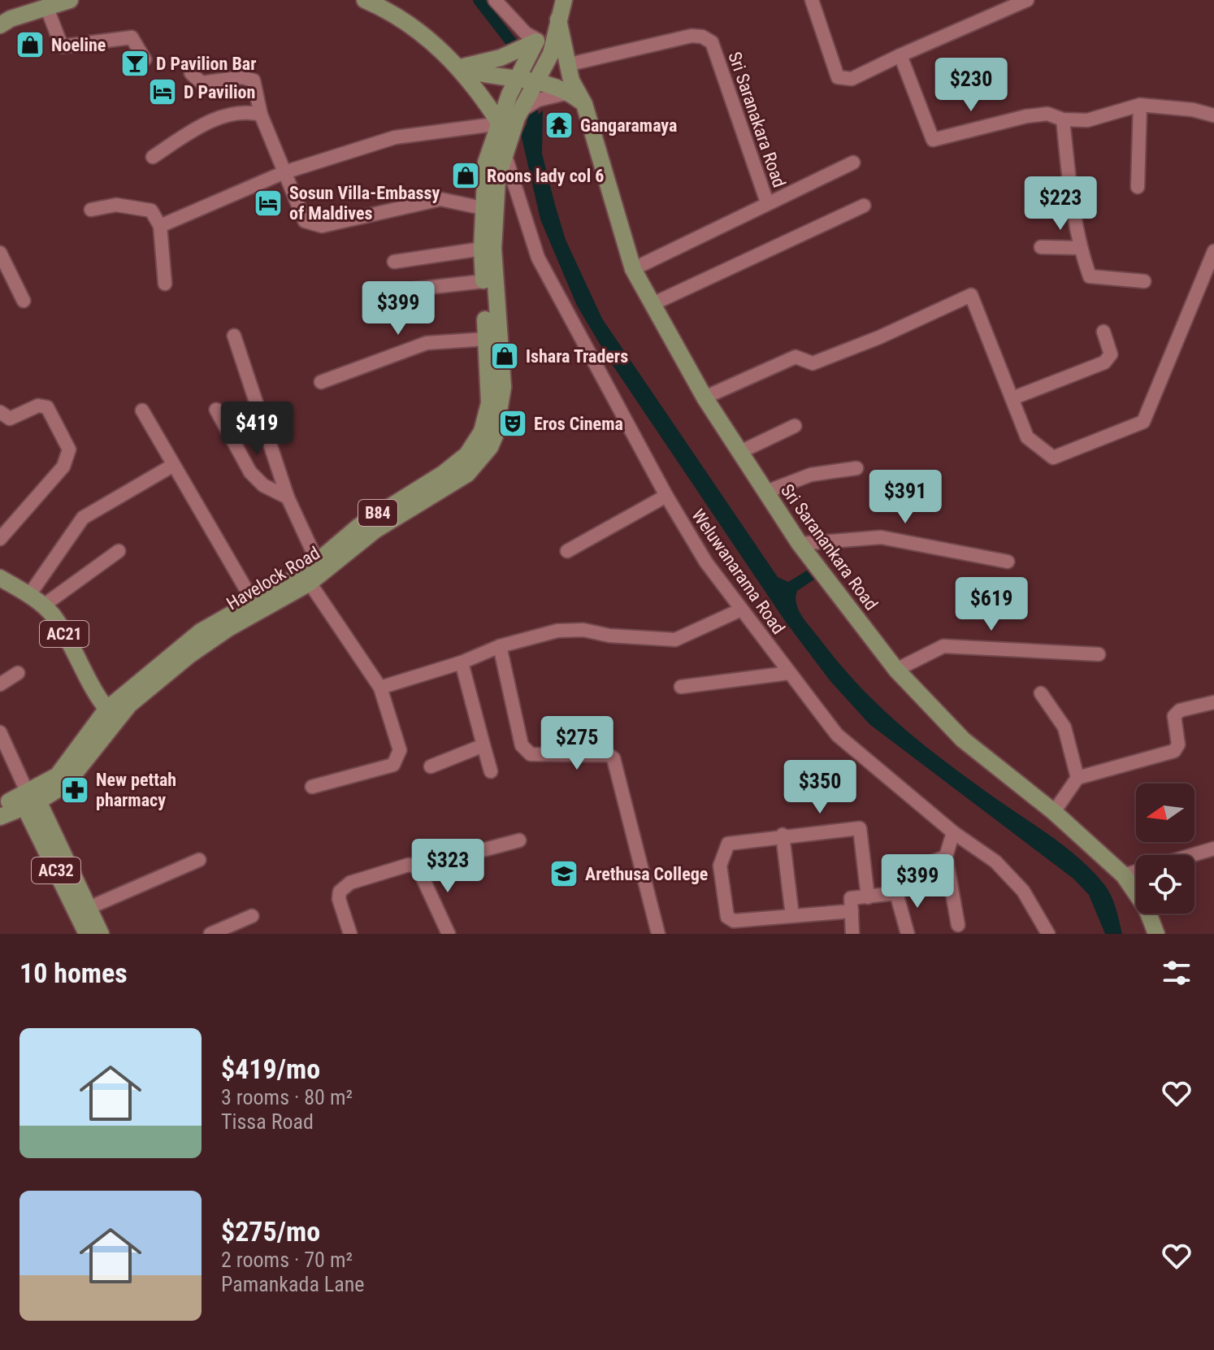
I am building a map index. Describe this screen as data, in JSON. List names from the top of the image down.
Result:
{
  "streets": {
    "main road": [
      "B84",
      "Sri Saranankara Road",
      "Havelock Road",
      "AC21",
      "AC32"
    ],
    "street": ["Sri Saranakara Road", "Weluwanarama Road"]
  },
  "crossings": [
    ["Sri Saranakara Road", "Sri Saranankara Road"],
    ["B84", "Sri Saranankara Road"],
    ["B84", "Havelock Road"],
    ["Weluwanarama Road", "Havelock Road"],
    ["Havelock Road", "AC21"],
    ["Havelock Road", "AC32"]
  ],
  "places": {
    "shop": ["Noeline", "Roons lady col 6", "Ishara Traders"],
    "bar": ["D Pavilion Bar"],
    "hotel": ["D Pavilion", "Sosun Villa-Embassy of Maldives"],
    "temple": ["Gangaramaya"],
    "theatre": ["Eros Cinema"],
    "pharmacy": ["New pettah pharmacy"],
    "school or university": ["Arethusa College"]
  },
  "north": "left",
  "page": {
    "price": [
      "$230",
      "$223",
      "$399",
      "$419",
      "$391",
      "$619",
      "$275",
      "$350",
      "$323",
      "$399"
    ],
    "heading": "10 homes",
    "list": [
      {
        "name": "$419/mo",
        "note": "3 rooms · 80 m² · Tissa Road"
      },
      {
        "name": "$275/mo",
        "note": "2 rooms · 70 m² · Pamankada Lane"
      }
    ]
  }
}
